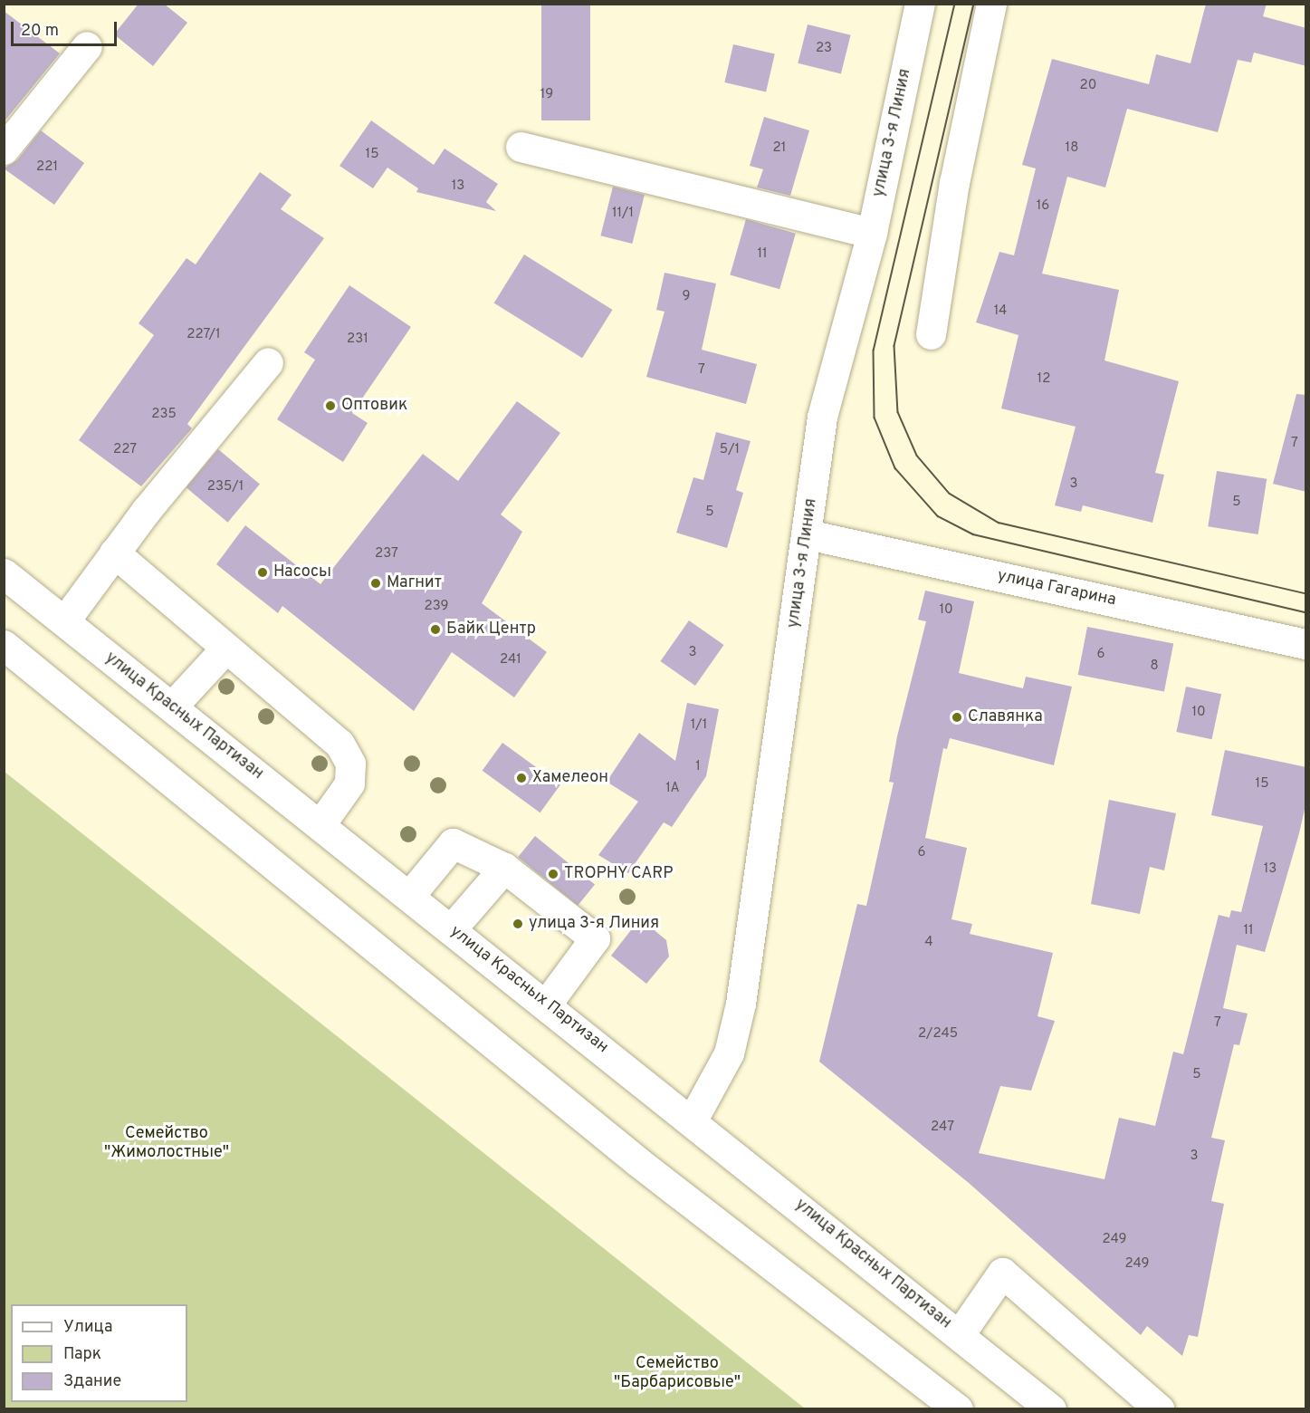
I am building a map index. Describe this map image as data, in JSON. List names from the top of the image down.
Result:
{
  "streets": {
    "main road": ["улица 3-я Линия", "улица Гагарина", "улица Красных Партизан"]
  },
  "crossings": [
    ["улица 3-я Линия", "улица Гагарина"],
    ["улица 3-я Линия", "улица Красных Партизан"]
  ],
  "parks": ["Семейство \"Жимолостные\"", "Семейство \"Барбарисовые\""],
  "places": [
    "Оптовик",
    "Насосы",
    "Магнит",
    "Байк Центр",
    "Славянка",
    "Хамелеон",
    "TROPHY CARP",
    "улица 3-я Линия"
  ],
  "house_numbers": [
    "23",
    "20",
    "19",
    "21",
    "18",
    "15",
    "221",
    "13",
    "16",
    "11/1",
    "11",
    "9",
    "14",
    "227/1",
    "231",
    "7",
    "12",
    "235",
    "7",
    "227",
    "5/1",
    "3",
    "235/1",
    "5",
    "5",
    "237",
    "239",
    "10",
    "3",
    "6",
    "241",
    "8",
    "10",
    "1/1",
    "1",
    "15",
    "1А",
    "6",
    "13",
    "11",
    "4",
    "7",
    "2/245",
    "5",
    "247",
    "3",
    "249",
    "249"
  ],
  "legend": ["Улица", "Парк", "Здание"],
  "scale_bar": "20 m"
}
